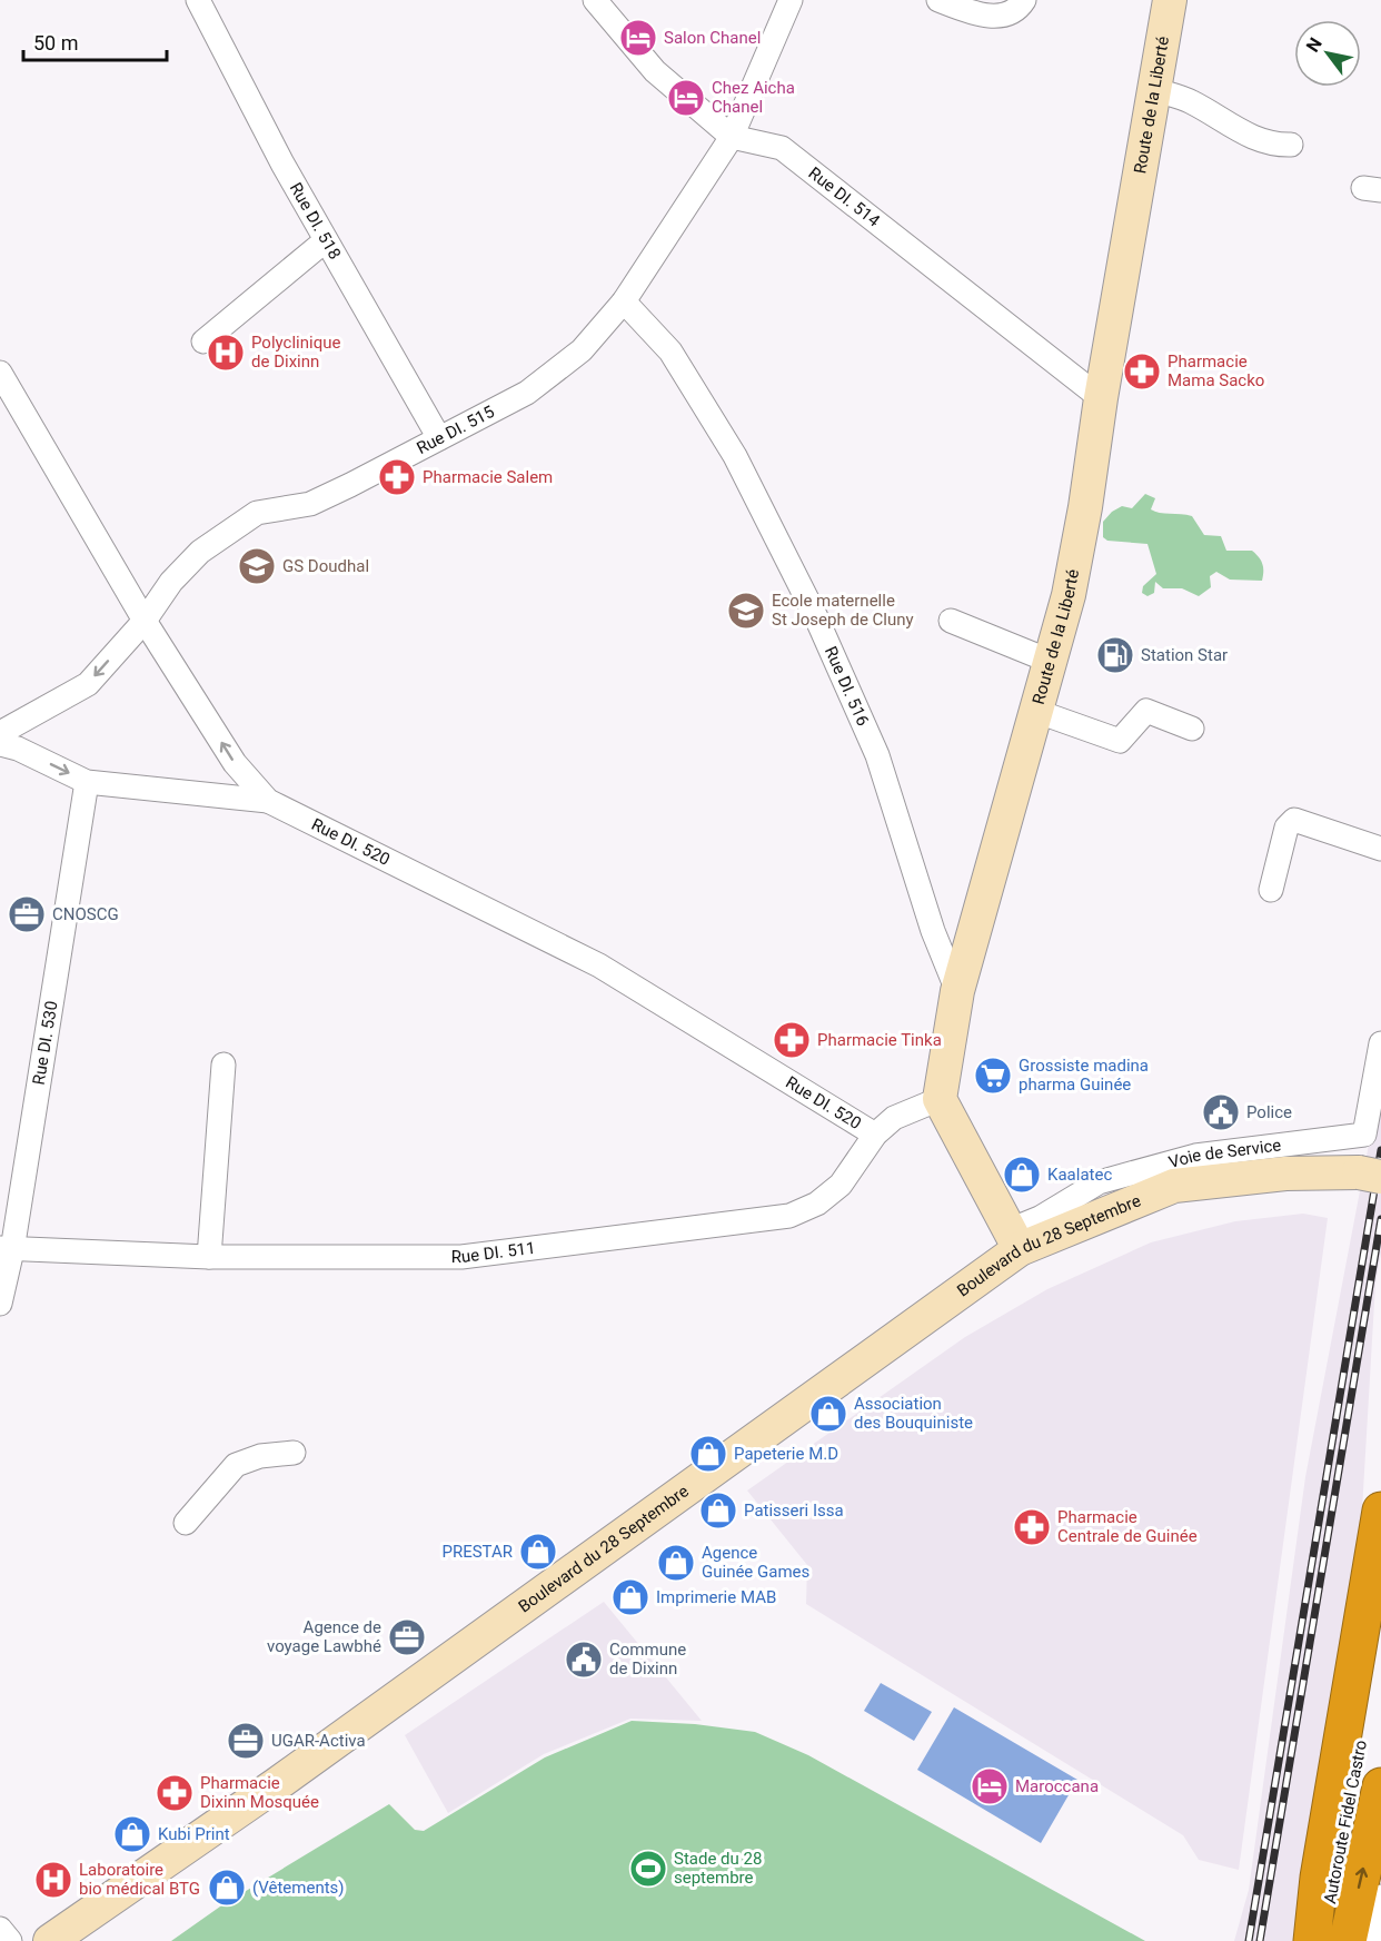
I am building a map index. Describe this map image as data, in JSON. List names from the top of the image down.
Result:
{
  "streets": {
    "highway": ["Autoroute Fidel Castro"],
    "main road": ["Route de la Liberté", "Boulevard du 28 Septembre"],
    "street": [
      "Rue DI. 514",
      "Rue DI. 518",
      "Rue DI. 515",
      "Rue DI. 516",
      "Rue DI. 520",
      "Rue DI. 530",
      "Voie de Service",
      "Rue DI. 511"
    ]
  },
  "crossings": [
    ["Route de la Liberté", "Rue DI. 514"],
    ["Route de la Liberté", "Rue DI. 516"],
    ["Route de la Liberté", "Rue DI. 511"],
    ["Rue DI. 514", "Rue DI. 515"],
    ["Rue DI. 518", "Rue DI. 515"],
    ["Rue DI. 515", "Rue DI. 516"],
    ["Rue DI. 515", "Rue DI. 520"],
    ["Rue DI. 520", "Rue DI. 511"],
    ["Rue DI. 530", "Rue DI. 511"],
    ["Voie de Service", "Boulevard du 28 Septembre"]
  ],
  "places": {
    "hotel": ["Salon Chanel", "Chez Aicha Chanel", "Maroccana"],
    "hospital": ["Polyclinique de Dixinn", "Laboratoire bio médical BTG"],
    "pharmacy": [
      "Pharmacie Mama Sacko",
      "Pharmacie Salem",
      "Pharmacie Tinka",
      "Pharmacie Centrale de Guinée",
      "Pharmacie Dixinn Mosquée"
    ],
    "school or university": ["GS Doudhal", "Ecole maternelle St Joseph de Cluny"],
    "fuel station": ["Station Star"],
    "office": ["CNOSCG", "Agence de voyage Lawbhé", "UGAR-Activa"],
    "supermarket": ["Grossiste madina pharma Guinée"],
    "public building": ["Police", "Commune de Dixinn"],
    "shop": [
      "Kaalatec",
      "Association des Bouquiniste",
      "Papeterie M.D",
      "Patisseri Issa",
      "PRESTAR",
      "Agence Guinée Games",
      "Imprimerie MAB",
      "Kubi Print",
      "(Vêtements)"
    ],
    "sports": ["Stade du 28 septembre"]
  },
  "scale_bar": "50 m",
  "north": "top left"
}
